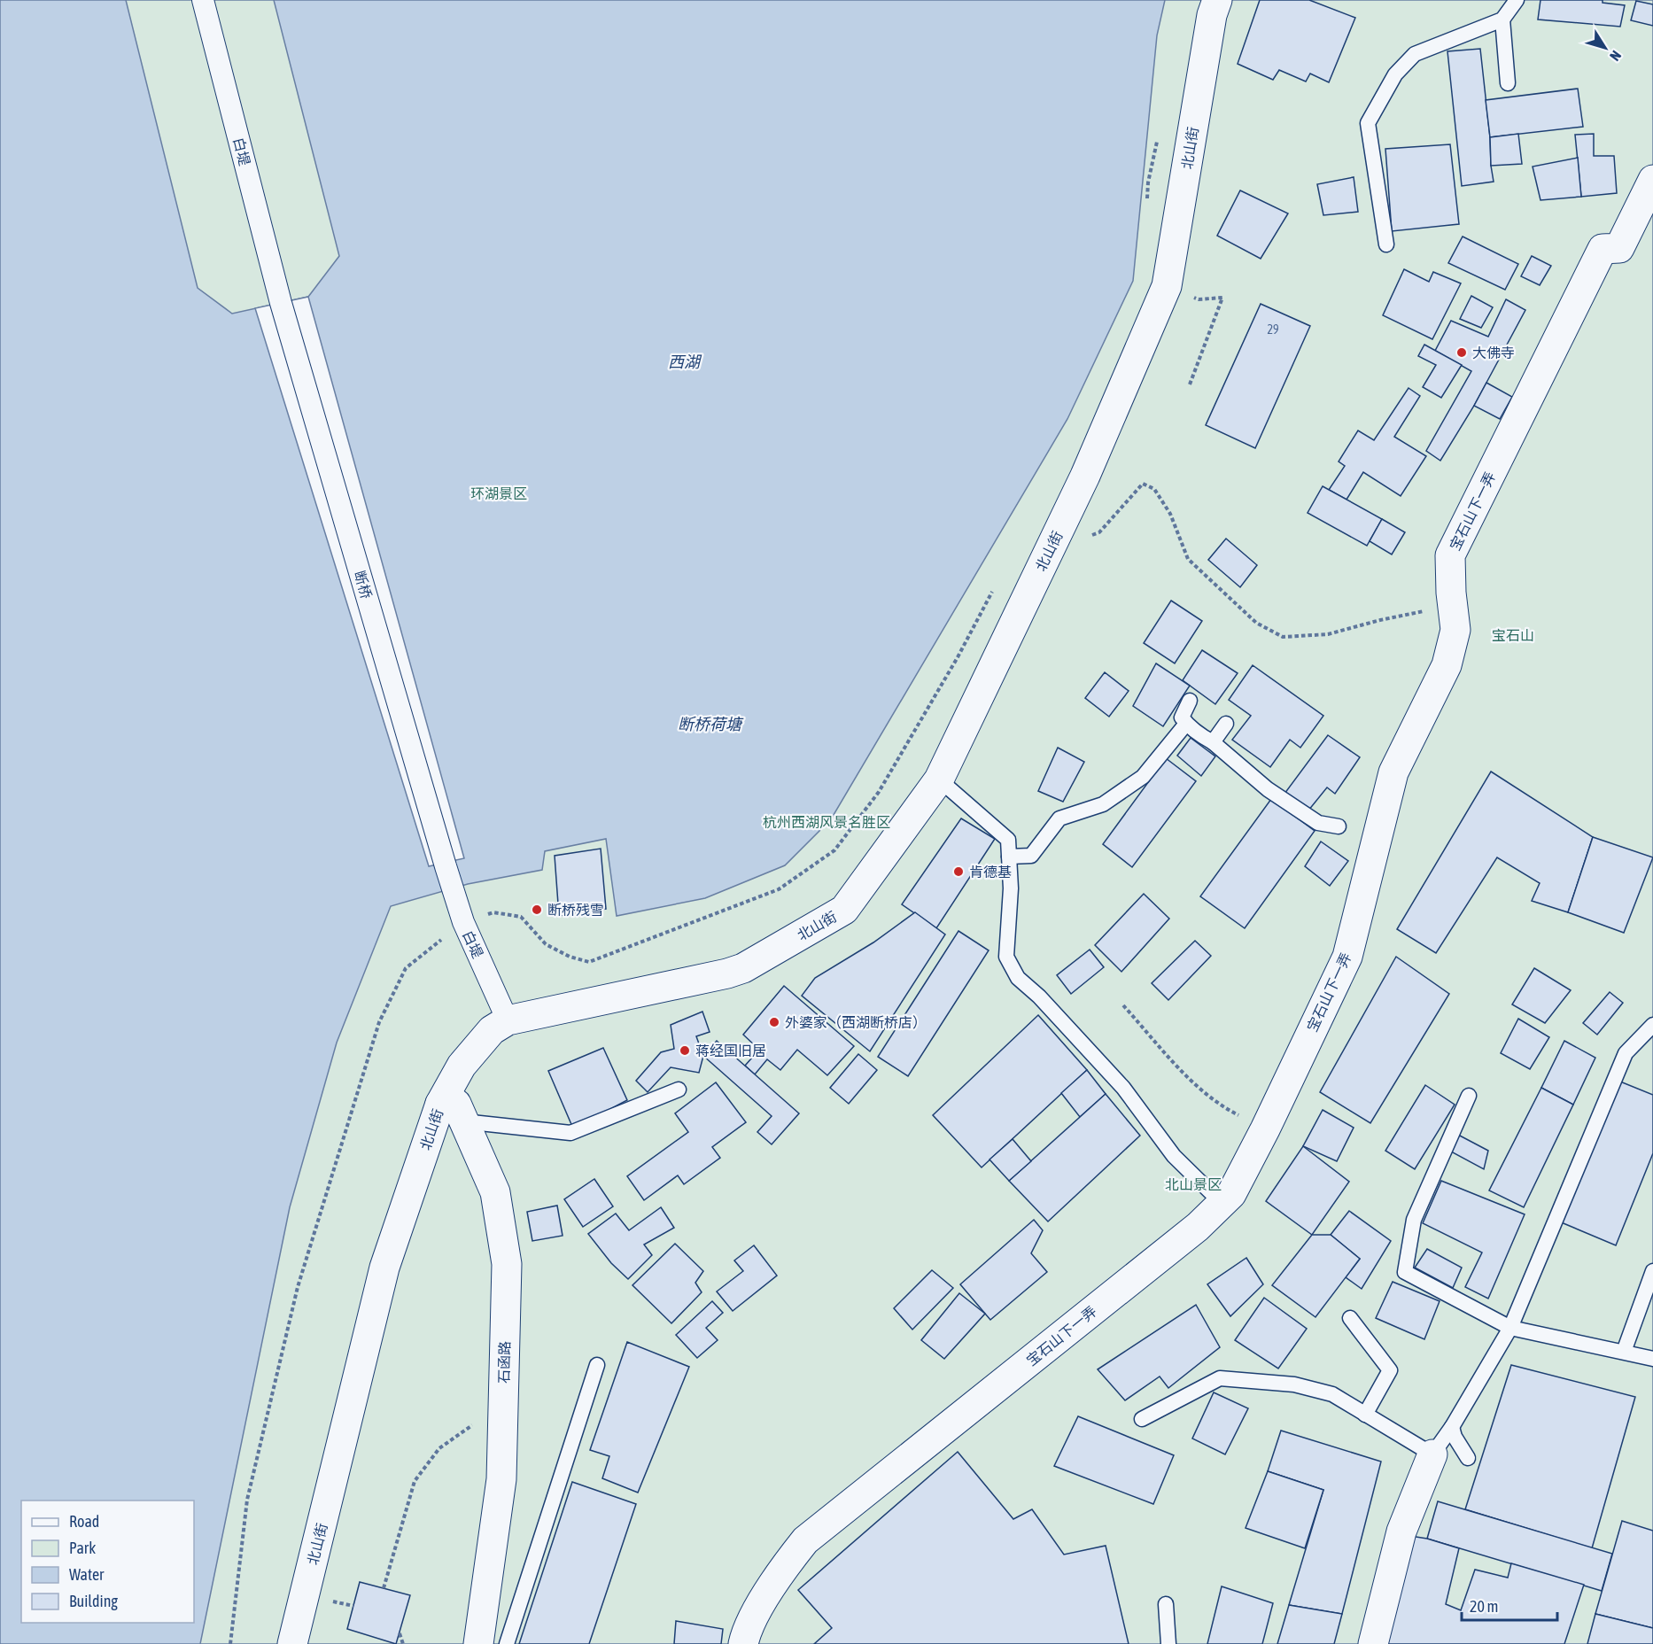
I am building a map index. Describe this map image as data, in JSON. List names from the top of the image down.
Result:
{
  "streets": {
    "street": [
      "北山街",
      "白堤",
      "宝石山下一弄",
      "断桥",
      "石函路"
    ]
  },
  "crossings": [
    ["北山街", "白堤"],
    ["北山街", "石函路"],
    ["白堤", "断桥"]
  ],
  "water": ["西湖", "断桥荷塘"],
  "parks": [
    "环湖景区",
    "宝石山",
    "杭州西湖风景名胜区",
    "北山景区"
  ],
  "places": [
    "大佛寺",
    "肯德基",
    "断桥残雪",
    "外婆家（西湖断桥店）",
    "蒋经国旧居"
  ],
  "house_numbers": ["29"],
  "legend": [
    "Road",
    "Park",
    "Water",
    "Building"
  ],
  "scale_bar": "20 m",
  "north": "bottom right"
}
